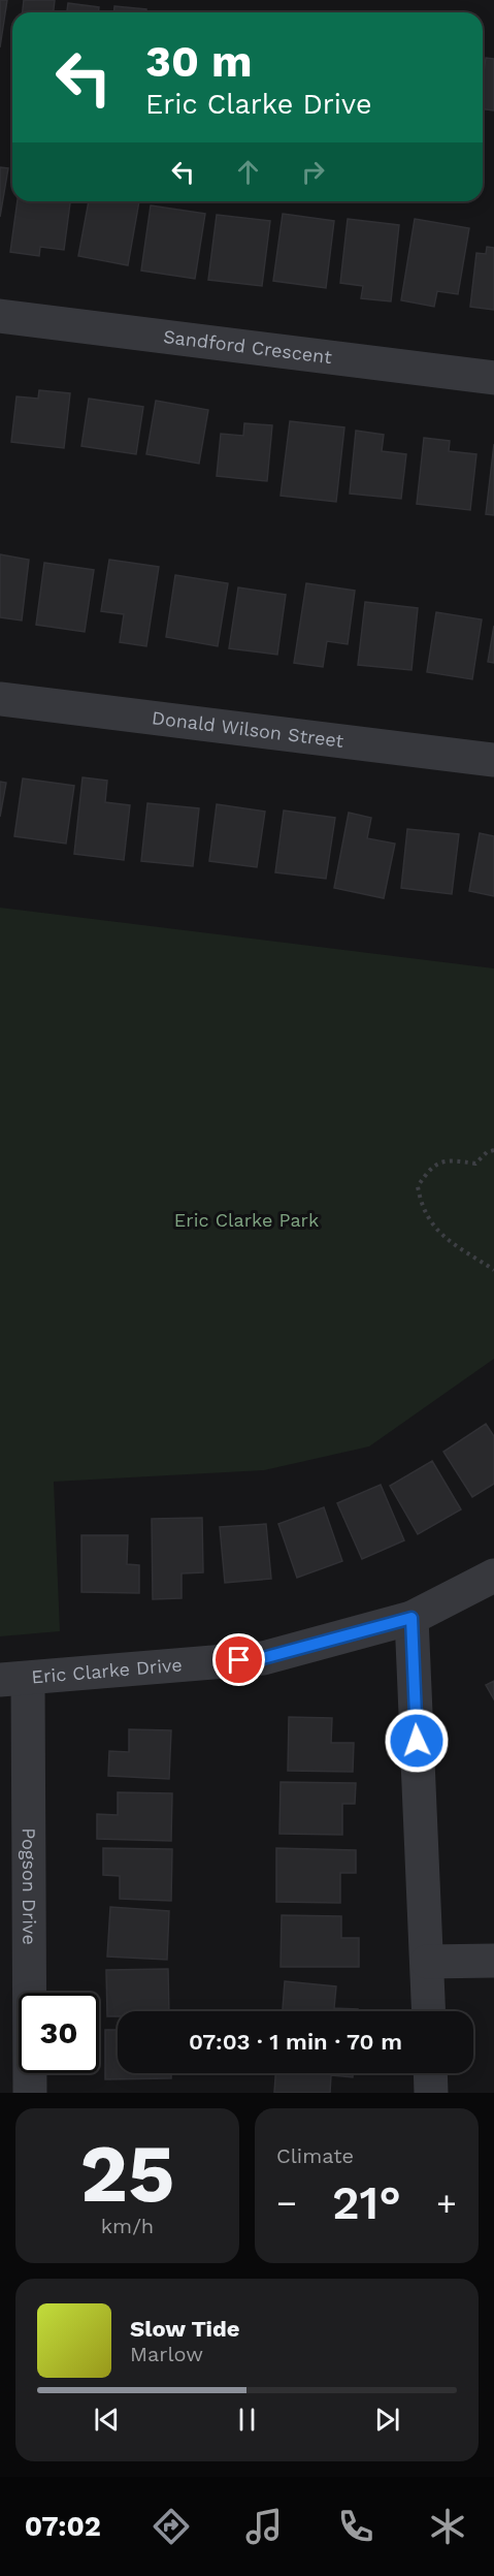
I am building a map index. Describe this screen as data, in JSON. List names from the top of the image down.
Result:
{
  "streets": {
    "street": [
      "Sandford Crescent",
      "Donald Wilson Street",
      "Eric Clarke Drive",
      "Pogson Drive"
    ]
  },
  "crossings": [
    ["Eric Clarke Drive", "Pogson Drive"]
  ],
  "parks": ["Eric Clarke Park"],
  "page": {
    "turn": ["30 m", "Eric Clarke Drive"],
    "limit": "30",
    "trip": "07:03 · 1 min · 70 m",
    "tile": [
      ["25", "km/h"],
      "Climate"
    ],
    "heat": ["−", "21°", "+"],
    "song": ["Slow Tide", "Marlow"],
    "tabs": "07:02"
  }
}
